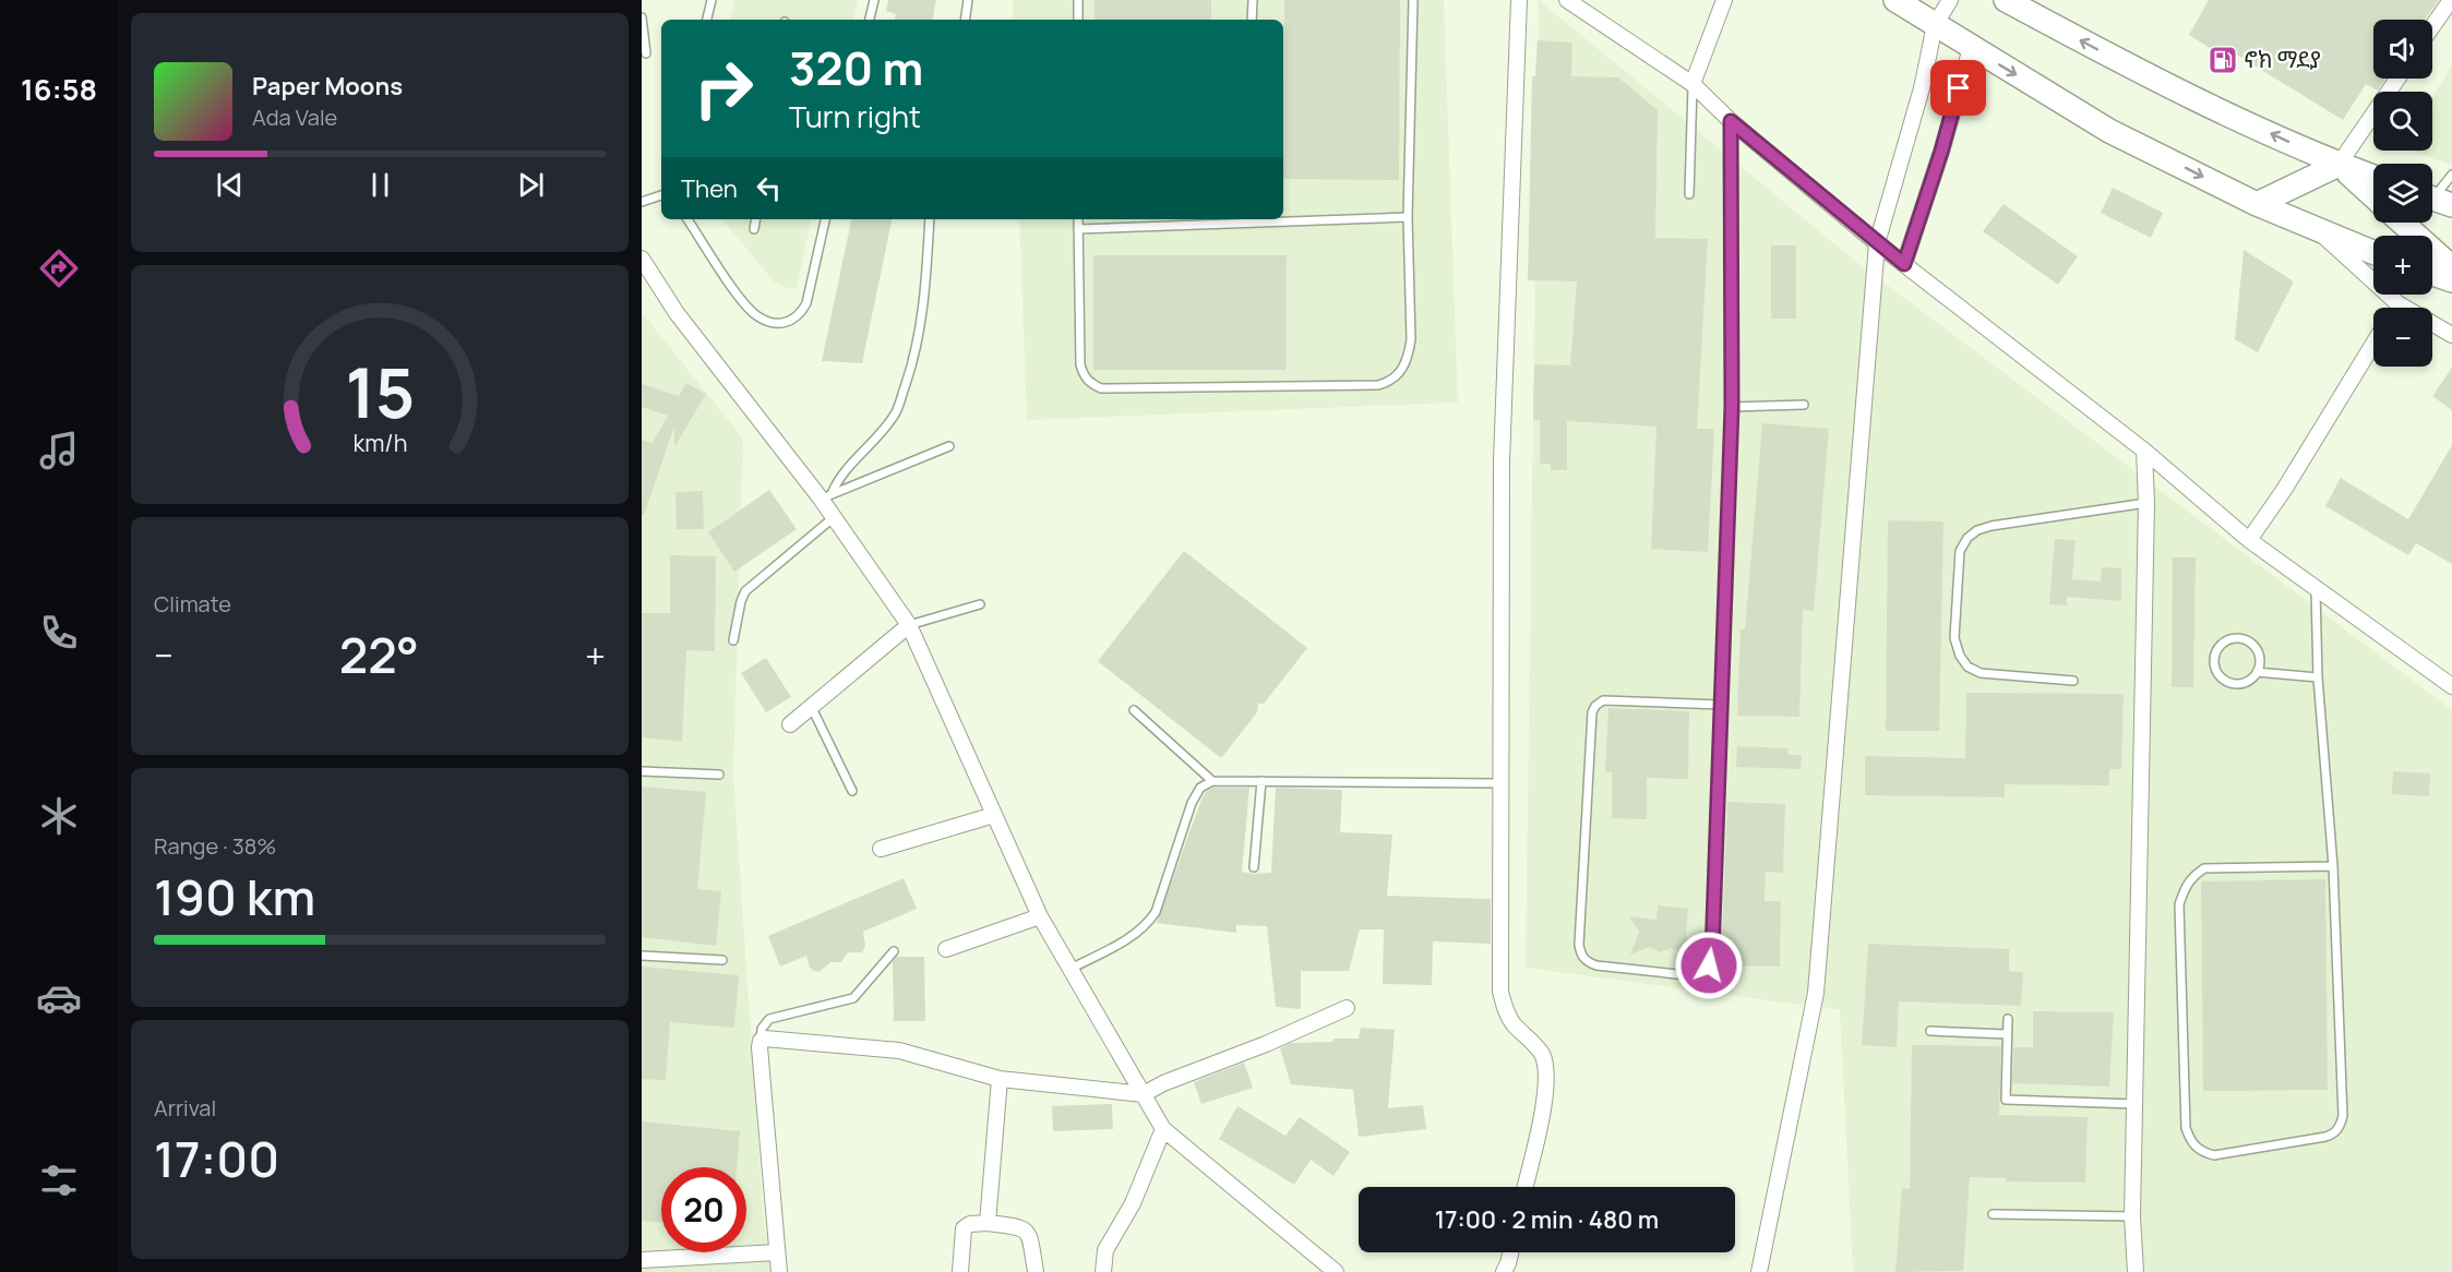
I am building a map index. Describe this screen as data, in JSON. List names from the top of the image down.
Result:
{
  "places": {
    "fuel station": ["ኖክ ማደያ"]
  },
  "page": {
    "tabs": "16:58",
    "map_buttons": ["+", "−"],
    "turn": ["320 m", "Turn right"],
    "song": ["Paper Moons", "Ada Vale"],
    "then": "Then",
    "tile": [
      "Climate",
      ["Range · 38%", "190 km"],
      ["Arrival", "17:00"]
    ],
    "heat": ["−", "22°", "+"],
    "limit": "20",
    "trip": "17:00 · 2 min · 480 m",
    "gauge": ["15", "km/h"]
  }
}
